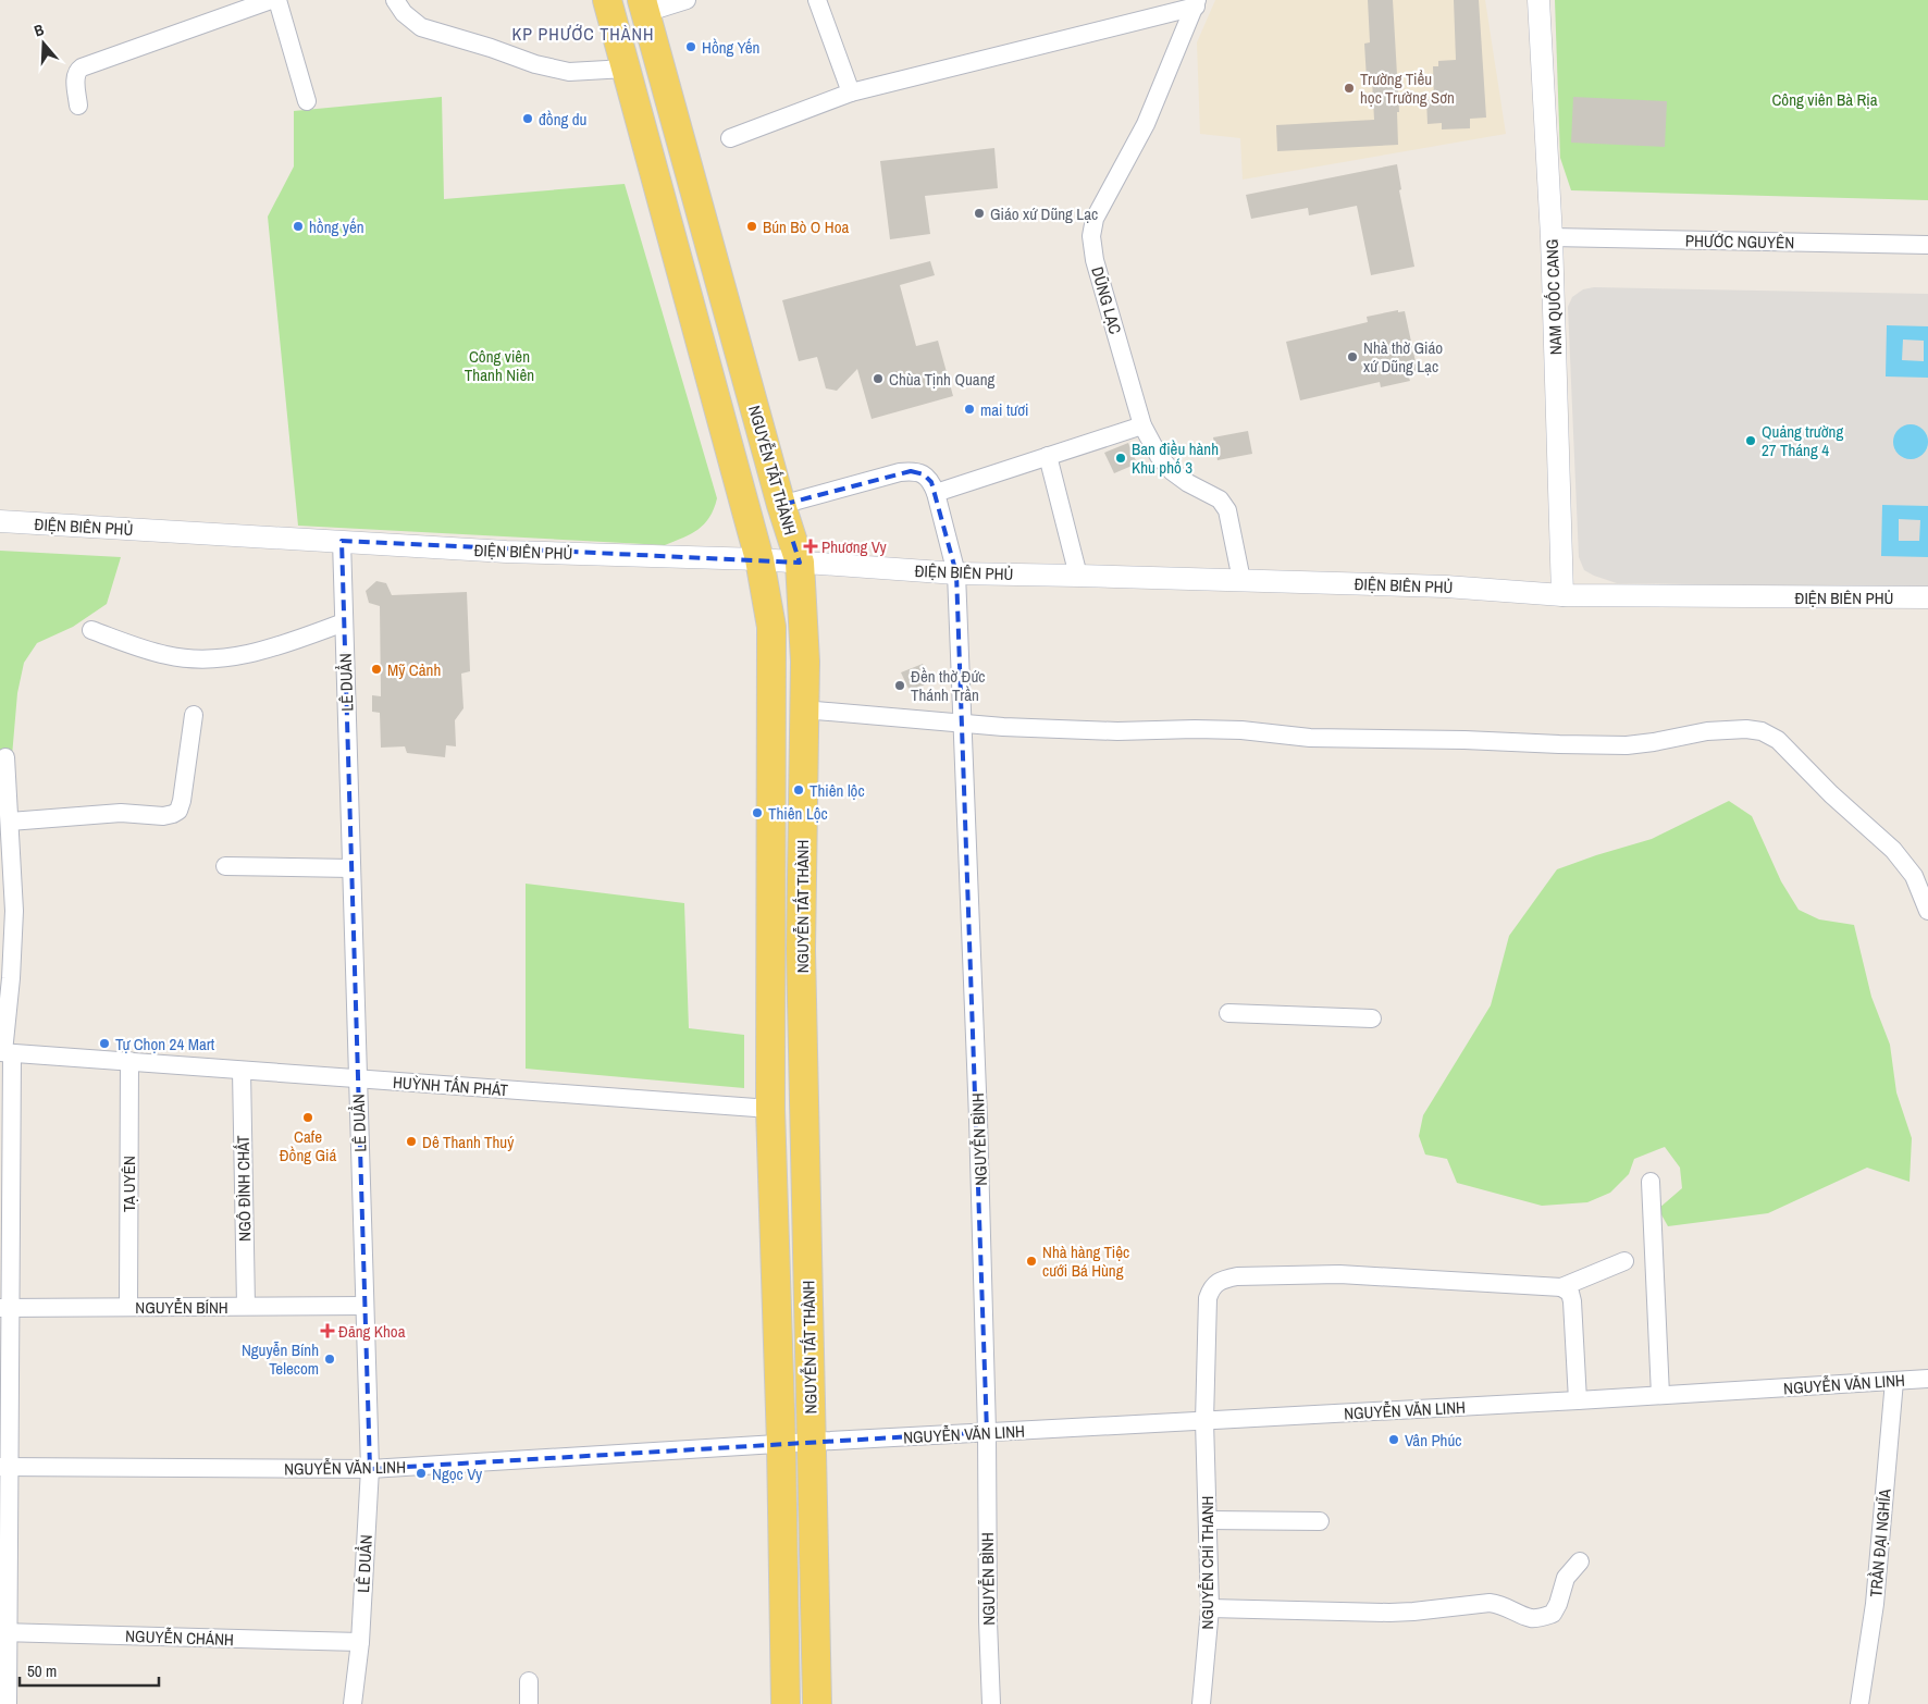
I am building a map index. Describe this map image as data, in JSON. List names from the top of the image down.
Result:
{
  "streets": {
    "main road": ["NGUYỄN TẤT THÀNH"],
    "street": [
      "PHƯỚC NGUYÊN",
      "NAM QUỐC CANG",
      "DŨNG LẠC",
      "ĐIỆN BIÊN PHỦ",
      "LÊ DUẨN",
      "HUỲNH TẤN PHÁT",
      "NGUYỄN BÌNH",
      "TẠ UYÊN",
      "NGÔ ĐÌNH CHẤT",
      "NGUYỄN BÍNH",
      "NGUYỄN VĂN LINH",
      "TRẦN ĐẠI NGHĨA",
      "NGUYỄN CHÍ THANH",
      "NGUYỄN CHÁNH"
    ]
  },
  "crossings": [
    ["PHƯỚC NGUYÊN", "NAM QUỐC CANG"],
    ["NAM QUỐC CANG", "ĐIỆN BIÊN PHỦ"],
    ["DŨNG LẠC", "ĐIỆN BIÊN PHỦ"],
    ["NGUYỄN TẤT THÀNH", "ĐIỆN BIÊN PHỦ"],
    ["NGUYỄN TẤT THÀNH", "HUỲNH TẤN PHÁT"],
    ["NGUYỄN TẤT THÀNH", "NGUYỄN VĂN LINH"],
    ["ĐIỆN BIÊN PHỦ", "LÊ DUẨN"],
    ["ĐIỆN BIÊN PHỦ", "NGUYỄN BÌNH"],
    ["LÊ DUẨN", "HUỲNH TẤN PHÁT"],
    ["LÊ DUẨN", "NGUYỄN BÍNH"],
    ["LÊ DUẨN", "NGUYỄN VĂN LINH"],
    ["LÊ DUẨN", "NGUYỄN CHÁNH"],
    ["HUỲNH TẤN PHÁT", "TẠ UYÊN"],
    ["HUỲNH TẤN PHÁT", "NGÔ ĐÌNH CHẤT"],
    ["NGUYỄN BÌNH", "NGUYỄN VĂN LINH"],
    ["TẠ UYÊN", "NGUYỄN BÍNH"],
    ["NGÔ ĐÌNH CHẤT", "NGUYỄN BÍNH"],
    ["NGUYỄN VĂN LINH", "TRẦN ĐẠI NGHĨA"],
    ["NGUYỄN VĂN LINH", "NGUYỄN CHÍ THANH"]
  ],
  "districts": ["KP PHƯỚC THÀNH"],
  "parks": ["Công viên Bà Rịa", "Công viên Thanh Niên"],
  "places": {
    "other": [
      "Hồng Yến",
      "Trường Tiểu học Trường Sơn",
      "đồng du",
      "Giáo xứ Dũng Lạc",
      "hồng yến",
      "Bún Bò O Hoa",
      "Nhà thờ Giáo xứ Dũng Lạc",
      "Chùa Tịnh Quang",
      "mai tươi",
      "Quảng trường 27 Tháng 4",
      "Ban điều hành Khu phố 3",
      "Mỹ Cảnh",
      "Đền thờ Đức Thánh Trần",
      "Thiên lộc",
      "Thiên Lộc",
      "Tự Chọn 24 Mart",
      "Cafe Đồng Giá",
      "Dê Thanh Thuý",
      "Nhà hàng Tiệc cưới Bá Hùng",
      "Nguyễn Bính Telecom",
      "Vân Phúc",
      "Ngọc Vy"
    ],
    "health": ["Phương Vy", "Đăng Khoa"]
  },
  "scale_bar": "50 m",
  "north": "top"
}
